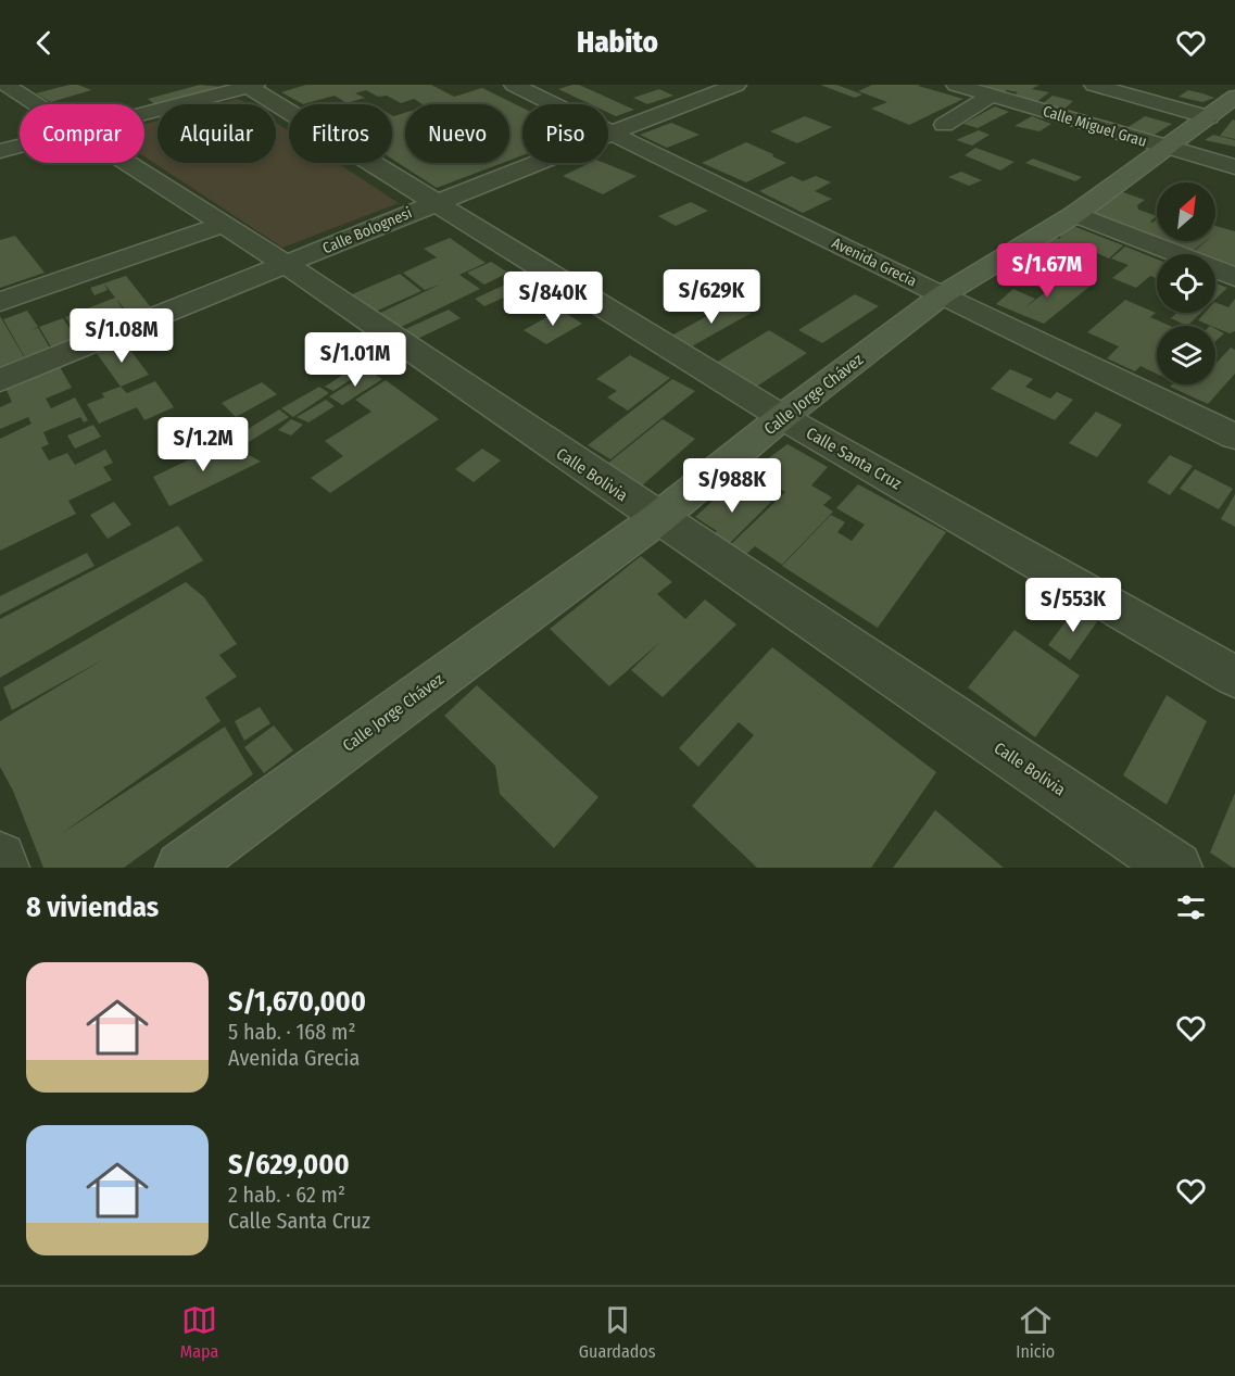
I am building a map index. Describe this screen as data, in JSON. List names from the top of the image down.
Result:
{
  "streets": {
    "street": [
      "Calle Miguel Grau",
      "Calle Bolognesi",
      "Avenida Grecia",
      "Calle Jorge Chávez",
      "Calle Santa Cruz",
      "Calle Bolivia"
    ]
  },
  "crossings": [
    ["Calle Miguel Grau", "Calle Jorge Chávez"],
    ["Calle Bolognesi", "Avenida Grecia"],
    ["Calle Bolognesi", "Calle Santa Cruz"],
    ["Calle Bolognesi", "Calle Bolivia"],
    ["Avenida Grecia", "Calle Jorge Chávez"],
    ["Calle Jorge Chávez", "Calle Santa Cruz"],
    ["Calle Jorge Chávez", "Calle Bolivia"]
  ],
  "north": "top right",
  "page": {
    "header": "Habito",
    "chip": [
      "Comprar",
      "Alquilar",
      "Filtros",
      "Nuevo",
      "Piso"
    ],
    "price": [
      "S/1.67M",
      "S/629K",
      "S/840K",
      "S/1.08M",
      "S/1.01M",
      "S/1.2M",
      "S/988K",
      "S/553K"
    ],
    "heading": "8 viviendas",
    "list": [
      {
        "name": "S/1,670,000",
        "note": "5 hab. · 168 m² · Avenida Grecia"
      },
      {
        "name": "S/629,000",
        "note": "2 hab. · 62 m² · Calle Santa Cruz"
      }
    ],
    "tabs": ["Mapa", "Guardados", "Inicio"]
  }
}
